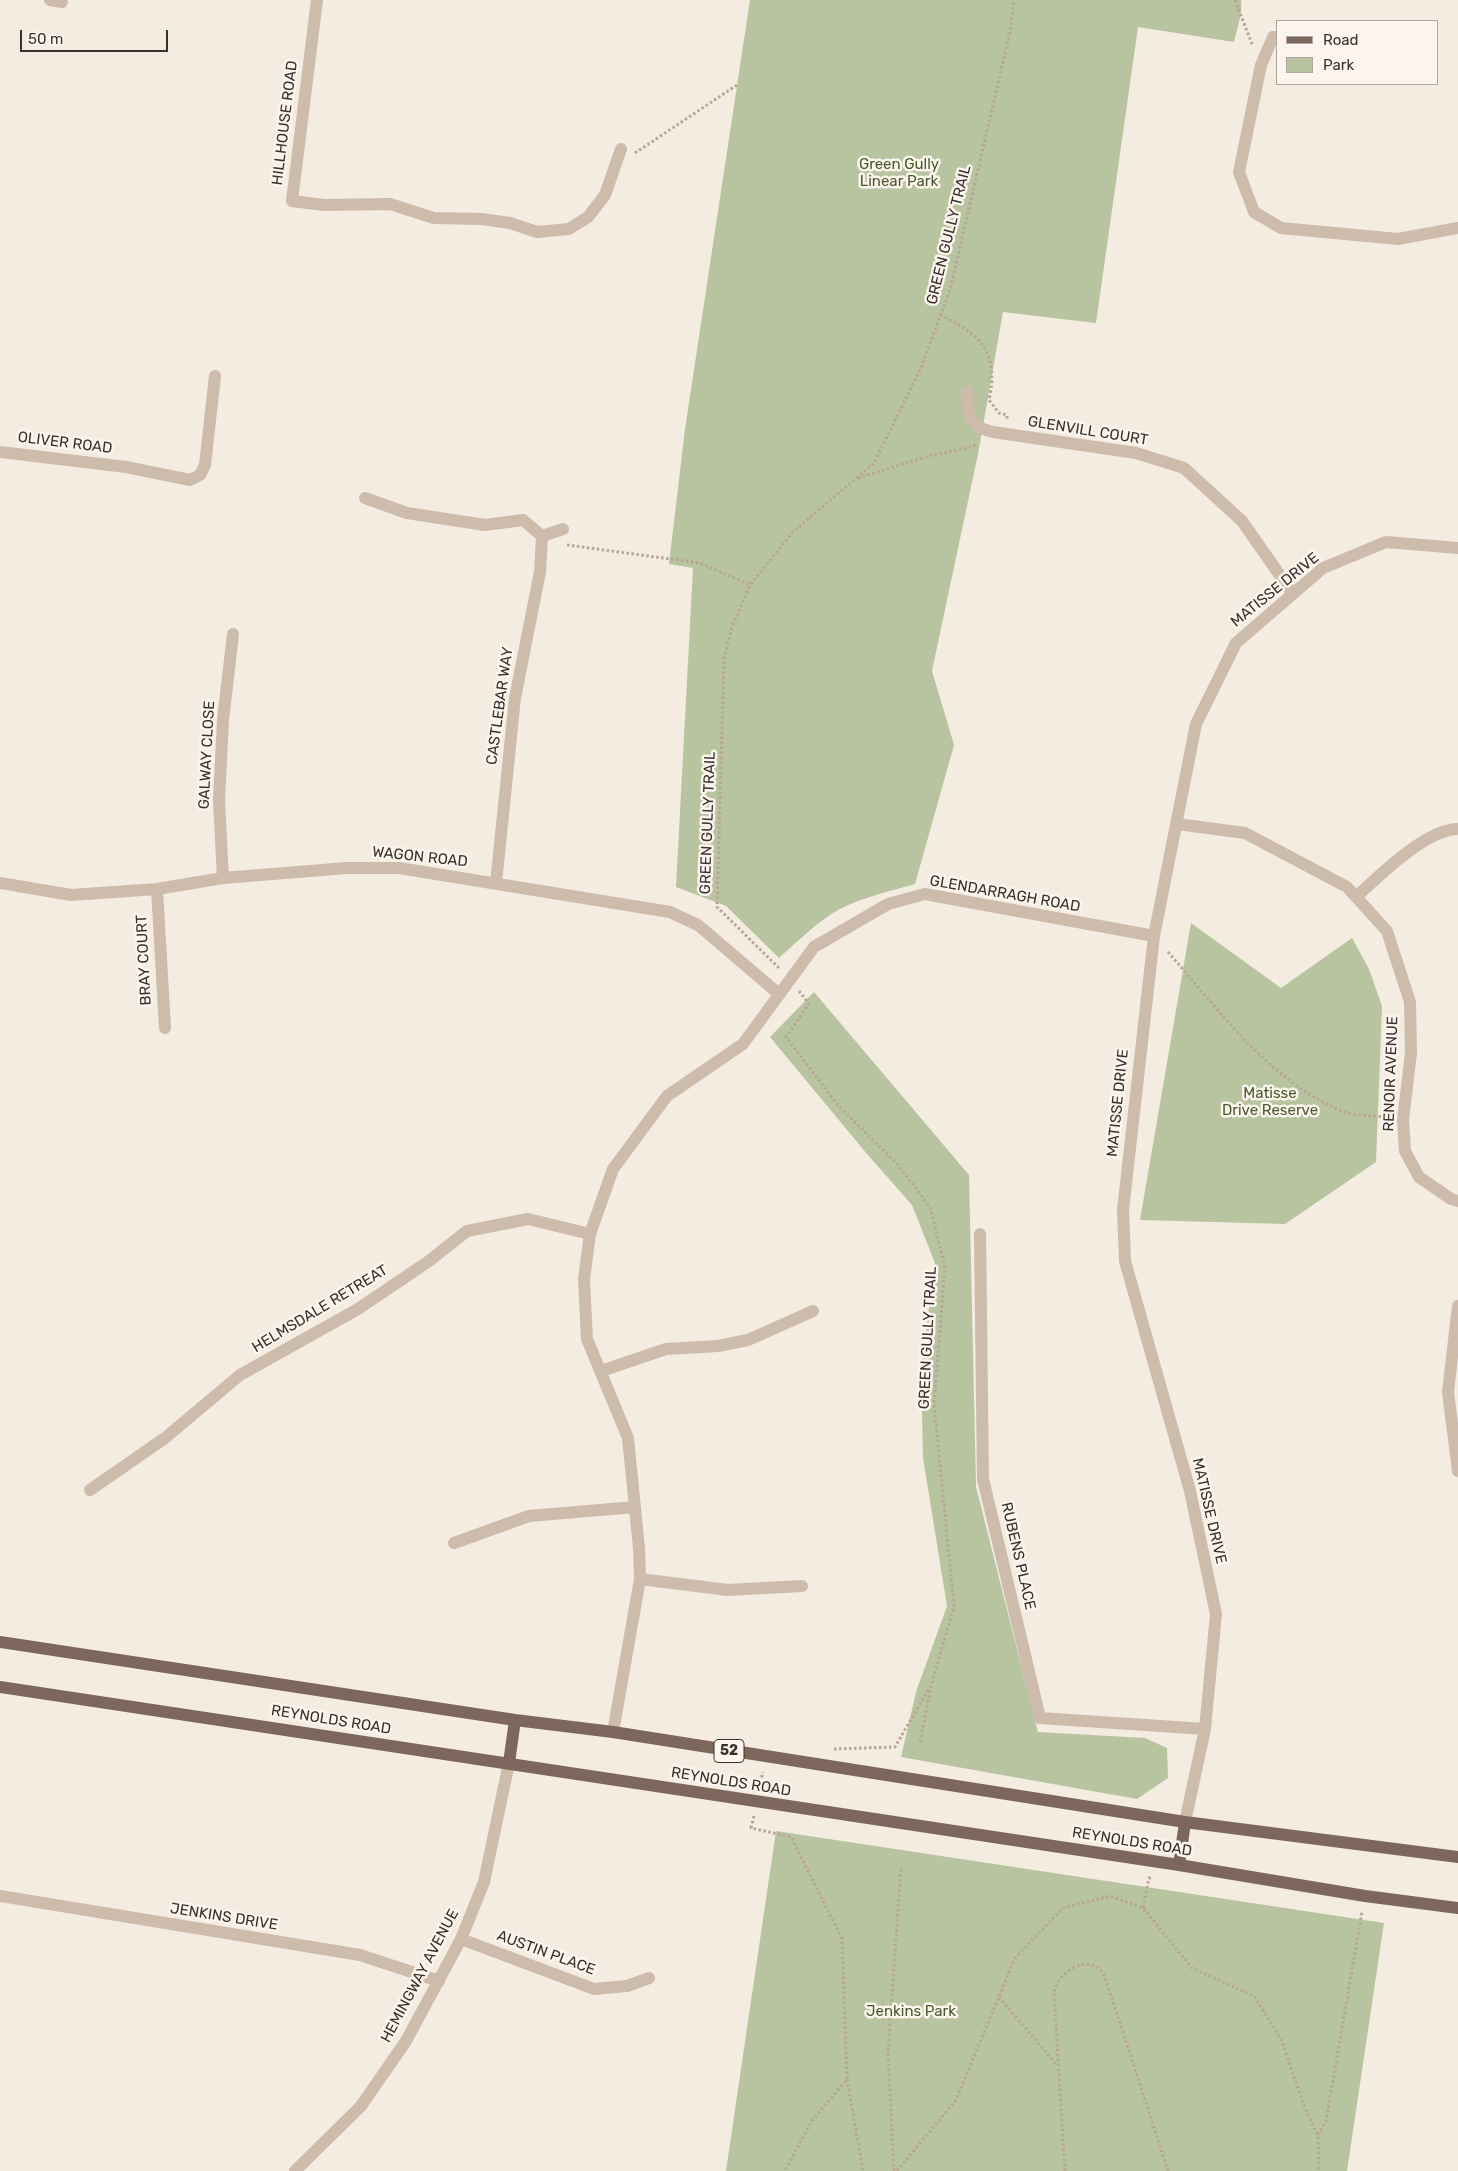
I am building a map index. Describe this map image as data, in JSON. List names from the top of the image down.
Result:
{
  "streets": {
    "main road": ["REYNOLDS ROAD", "52"],
    "street": [
      "HILLHOUSE ROAD",
      "GLENVILL COURT",
      "OLIVER ROAD",
      "MATISSE DRIVE",
      "CASTLEBAR WAY",
      "GALWAY CLOSE",
      "WAGON ROAD",
      "GLENDARRAGH ROAD",
      "BRAY COURT",
      "RENOIR AVENUE",
      "HELMSDALE RETREAT",
      "RUBENS PLACE",
      "JENKINS DRIVE",
      "AUSTIN PLACE",
      "HEMINGWAY AVENUE"
    ],
    "path": ["GREEN GULLY TRAIL"]
  },
  "crossings": [
    ["GREEN GULLY TRAIL", "GLENDARRAGH ROAD"],
    ["GLENVILL COURT", "MATISSE DRIVE"],
    ["MATISSE DRIVE", "GLENDARRAGH ROAD"],
    ["MATISSE DRIVE", "RENOIR AVENUE"],
    ["MATISSE DRIVE", "RUBENS PLACE"],
    ["MATISSE DRIVE", "REYNOLDS ROAD"],
    ["CASTLEBAR WAY", "WAGON ROAD"],
    ["GALWAY CLOSE", "WAGON ROAD"],
    ["WAGON ROAD", "GLENDARRAGH ROAD"],
    ["WAGON ROAD", "BRAY COURT"],
    ["GLENDARRAGH ROAD", "HELMSDALE RETREAT"],
    ["GLENDARRAGH ROAD", "REYNOLDS ROAD"],
    ["REYNOLDS ROAD", "HEMINGWAY AVENUE"],
    ["JENKINS DRIVE", "HEMINGWAY AVENUE"],
    ["AUSTIN PLACE", "HEMINGWAY AVENUE"]
  ],
  "parks": ["Green Gully Linear Park", "Matisse Drive Reserve", "Jenkins Park"],
  "legend": ["Road", "Park"],
  "scale_bar": "50 m"
}
